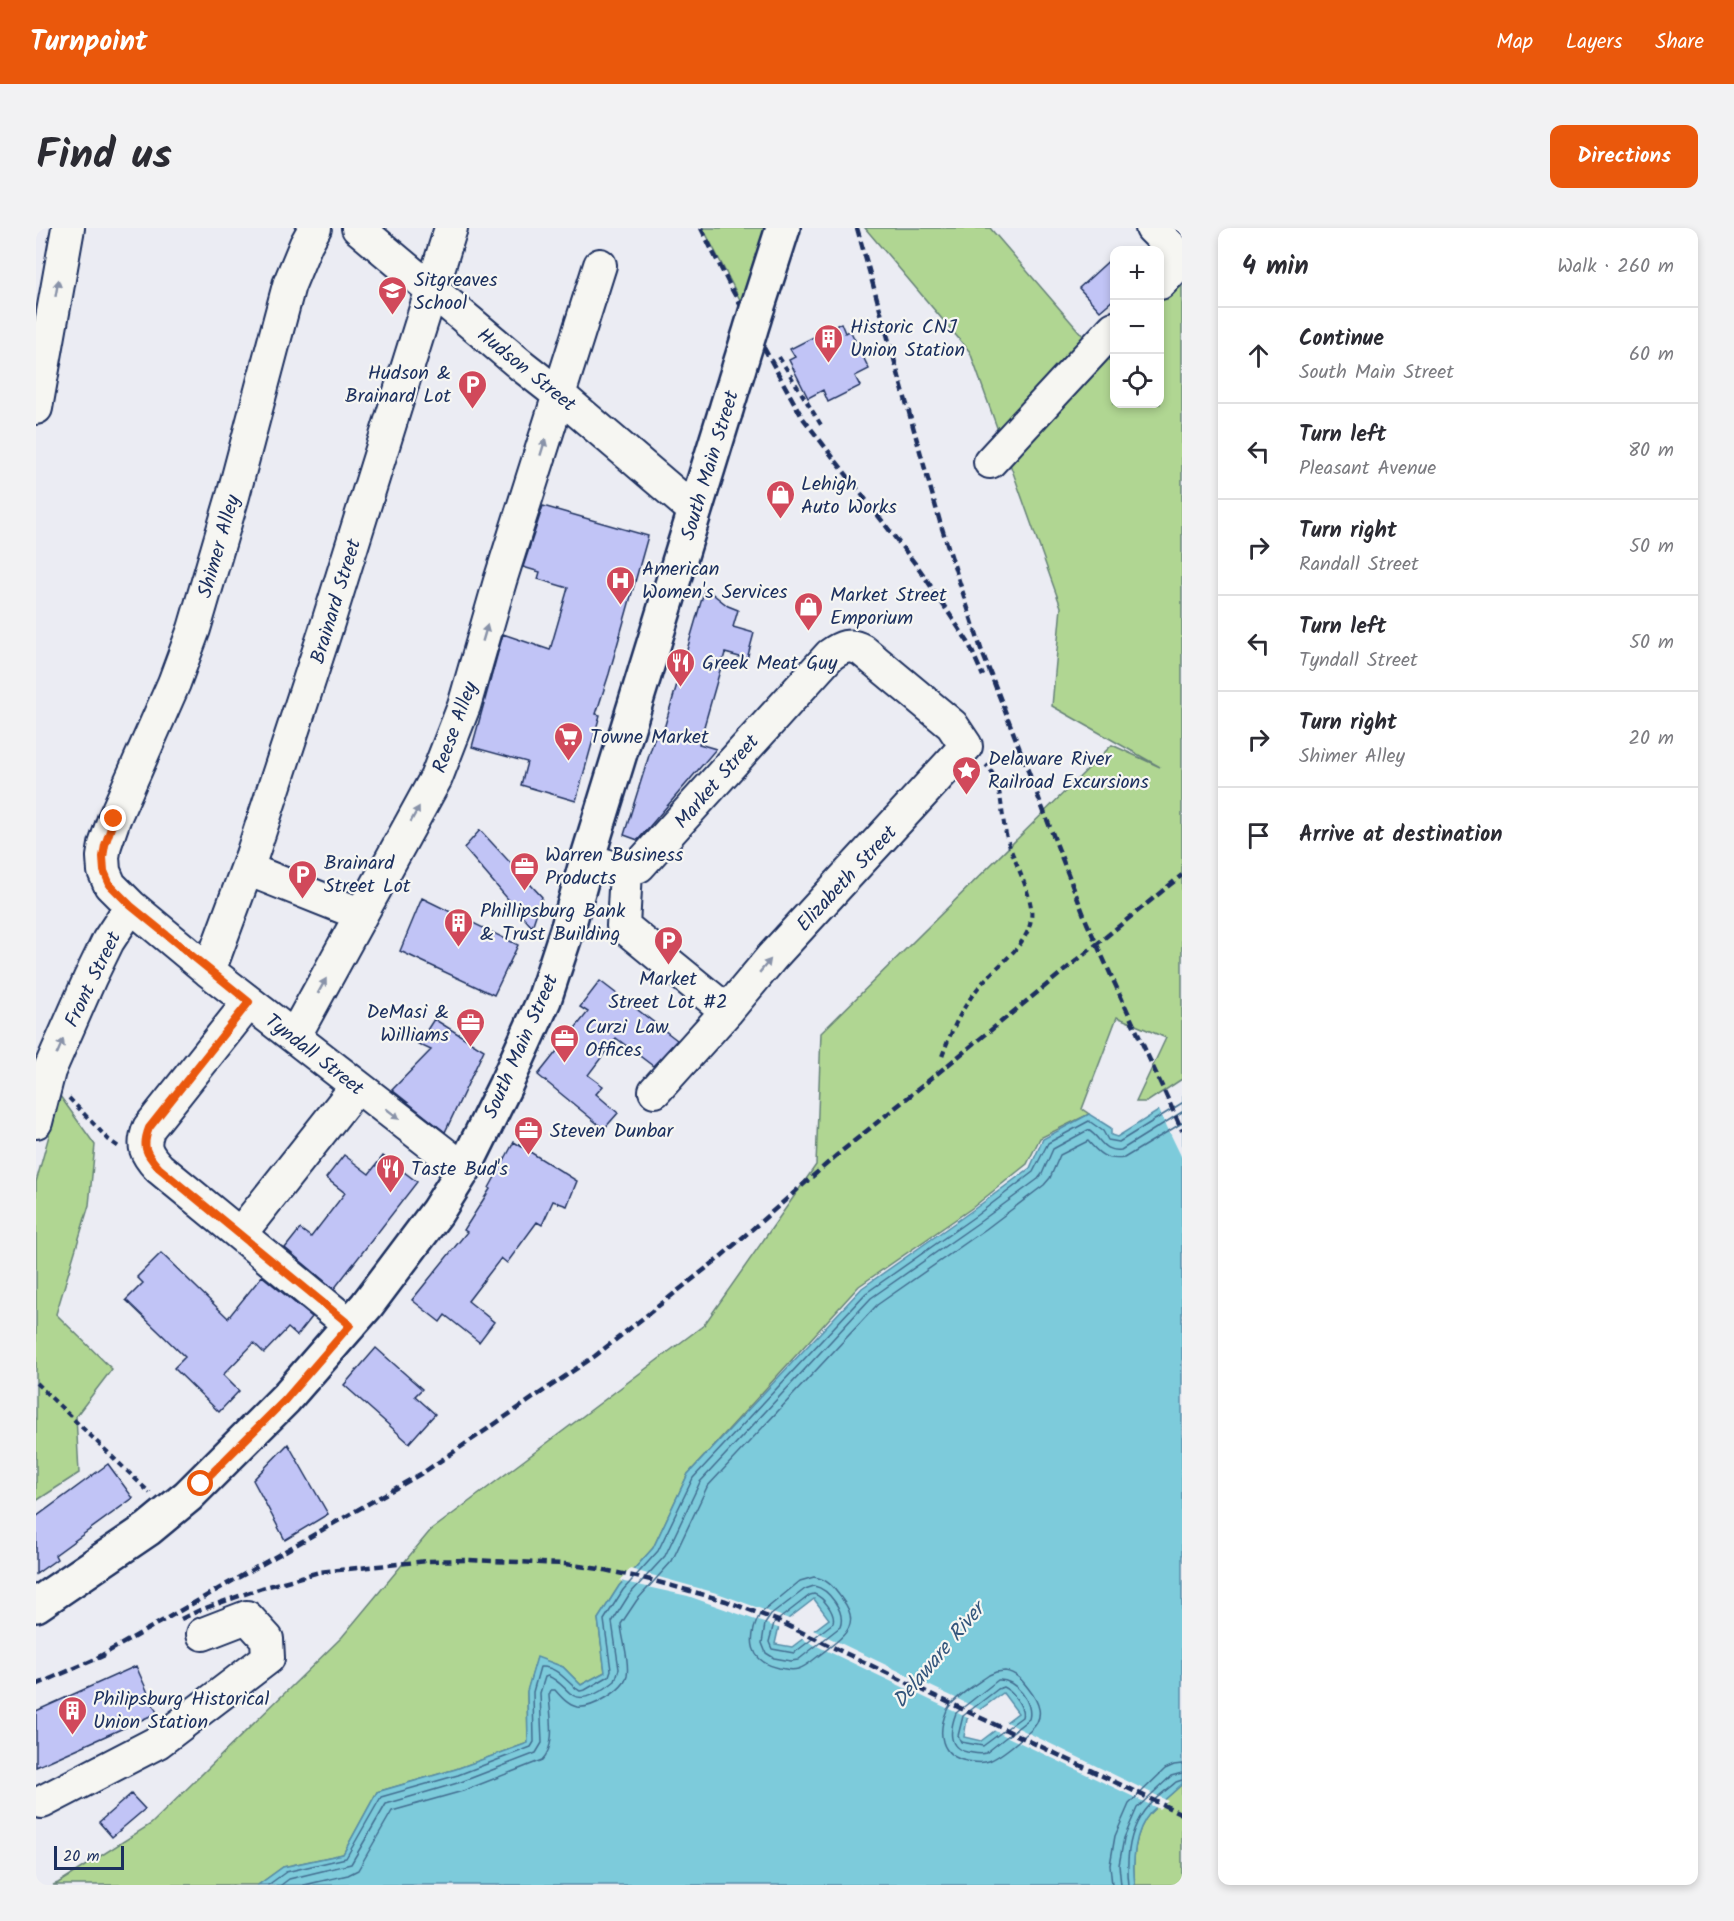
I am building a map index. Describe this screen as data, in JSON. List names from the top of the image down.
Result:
{
  "streets": {
    "main road": ["South Main Street"],
    "street": [
      "Hudson Street",
      "Shimer Alley",
      "Brainard Street",
      "Reese Alley",
      "Market Street",
      "Elizabeth Street",
      "Front Street",
      "Tyndall Street"
    ]
  },
  "crossings": [
    ["Hudson Street", "South Main Street"],
    ["Hudson Street", "Brainard Street"],
    ["Hudson Street", "Reese Alley"],
    ["South Main Street", "Tyndall Street"],
    ["Shimer Alley", "Tyndall Street"],
    ["Brainard Street", "Tyndall Street"],
    ["Reese Alley", "Tyndall Street"],
    ["Market Street", "Elizabeth Street"],
    ["Front Street", "Tyndall Street"]
  ],
  "one_way": ["Reese Alley", "Elizabeth Street"],
  "water": ["Delaware River"],
  "places": {
    "school or university": ["Sitgreaves School"],
    "building": ["Historic CNJ Union Station", "Phillipsburg Bank & Trust Building", "Philipsburg Historical Union Station"],
    "parking": ["Hudson & Brainard Lot", "Brainard Street Lot", "Market Street Lot #2"],
    "shop": ["Lehigh Auto Works", "Market Street Emporium"],
    "hospital": ["American Women's Services"],
    "restaurant": ["Greek Meat Guy", "Taste Bud's"],
    "supermarket": ["Towne Market"],
    "place": ["Delaware River Railroad Excursions"],
    "office": [
      "Warren Business Products",
      "DeMasi & Williams",
      "Curzi Law Offices",
      "Steven Dunbar"
    ]
  },
  "scale_bar": "20 m",
  "page": {
    "header": "Turnpoint",
    "nav": ["Map", "Layers", "Share"],
    "title": "Find us",
    "buttons": "Directions",
    "heading": ["4 min", "Walk · 260 m"],
    "map_buttons": ["+", "−"],
    "list": [
      ["Continue", "South Main Street", "60 m"],
      ["Turn left", "Pleasant Avenue", "80 m"],
      ["Turn right", "Randall Street", "50 m"],
      ["Turn left", "Tyndall Street", "50 m"],
      ["Turn right", "Shimer Alley", "20 m"],
      "Arrive at destination"
    ],
    "scale": "20 m"
  }
}
